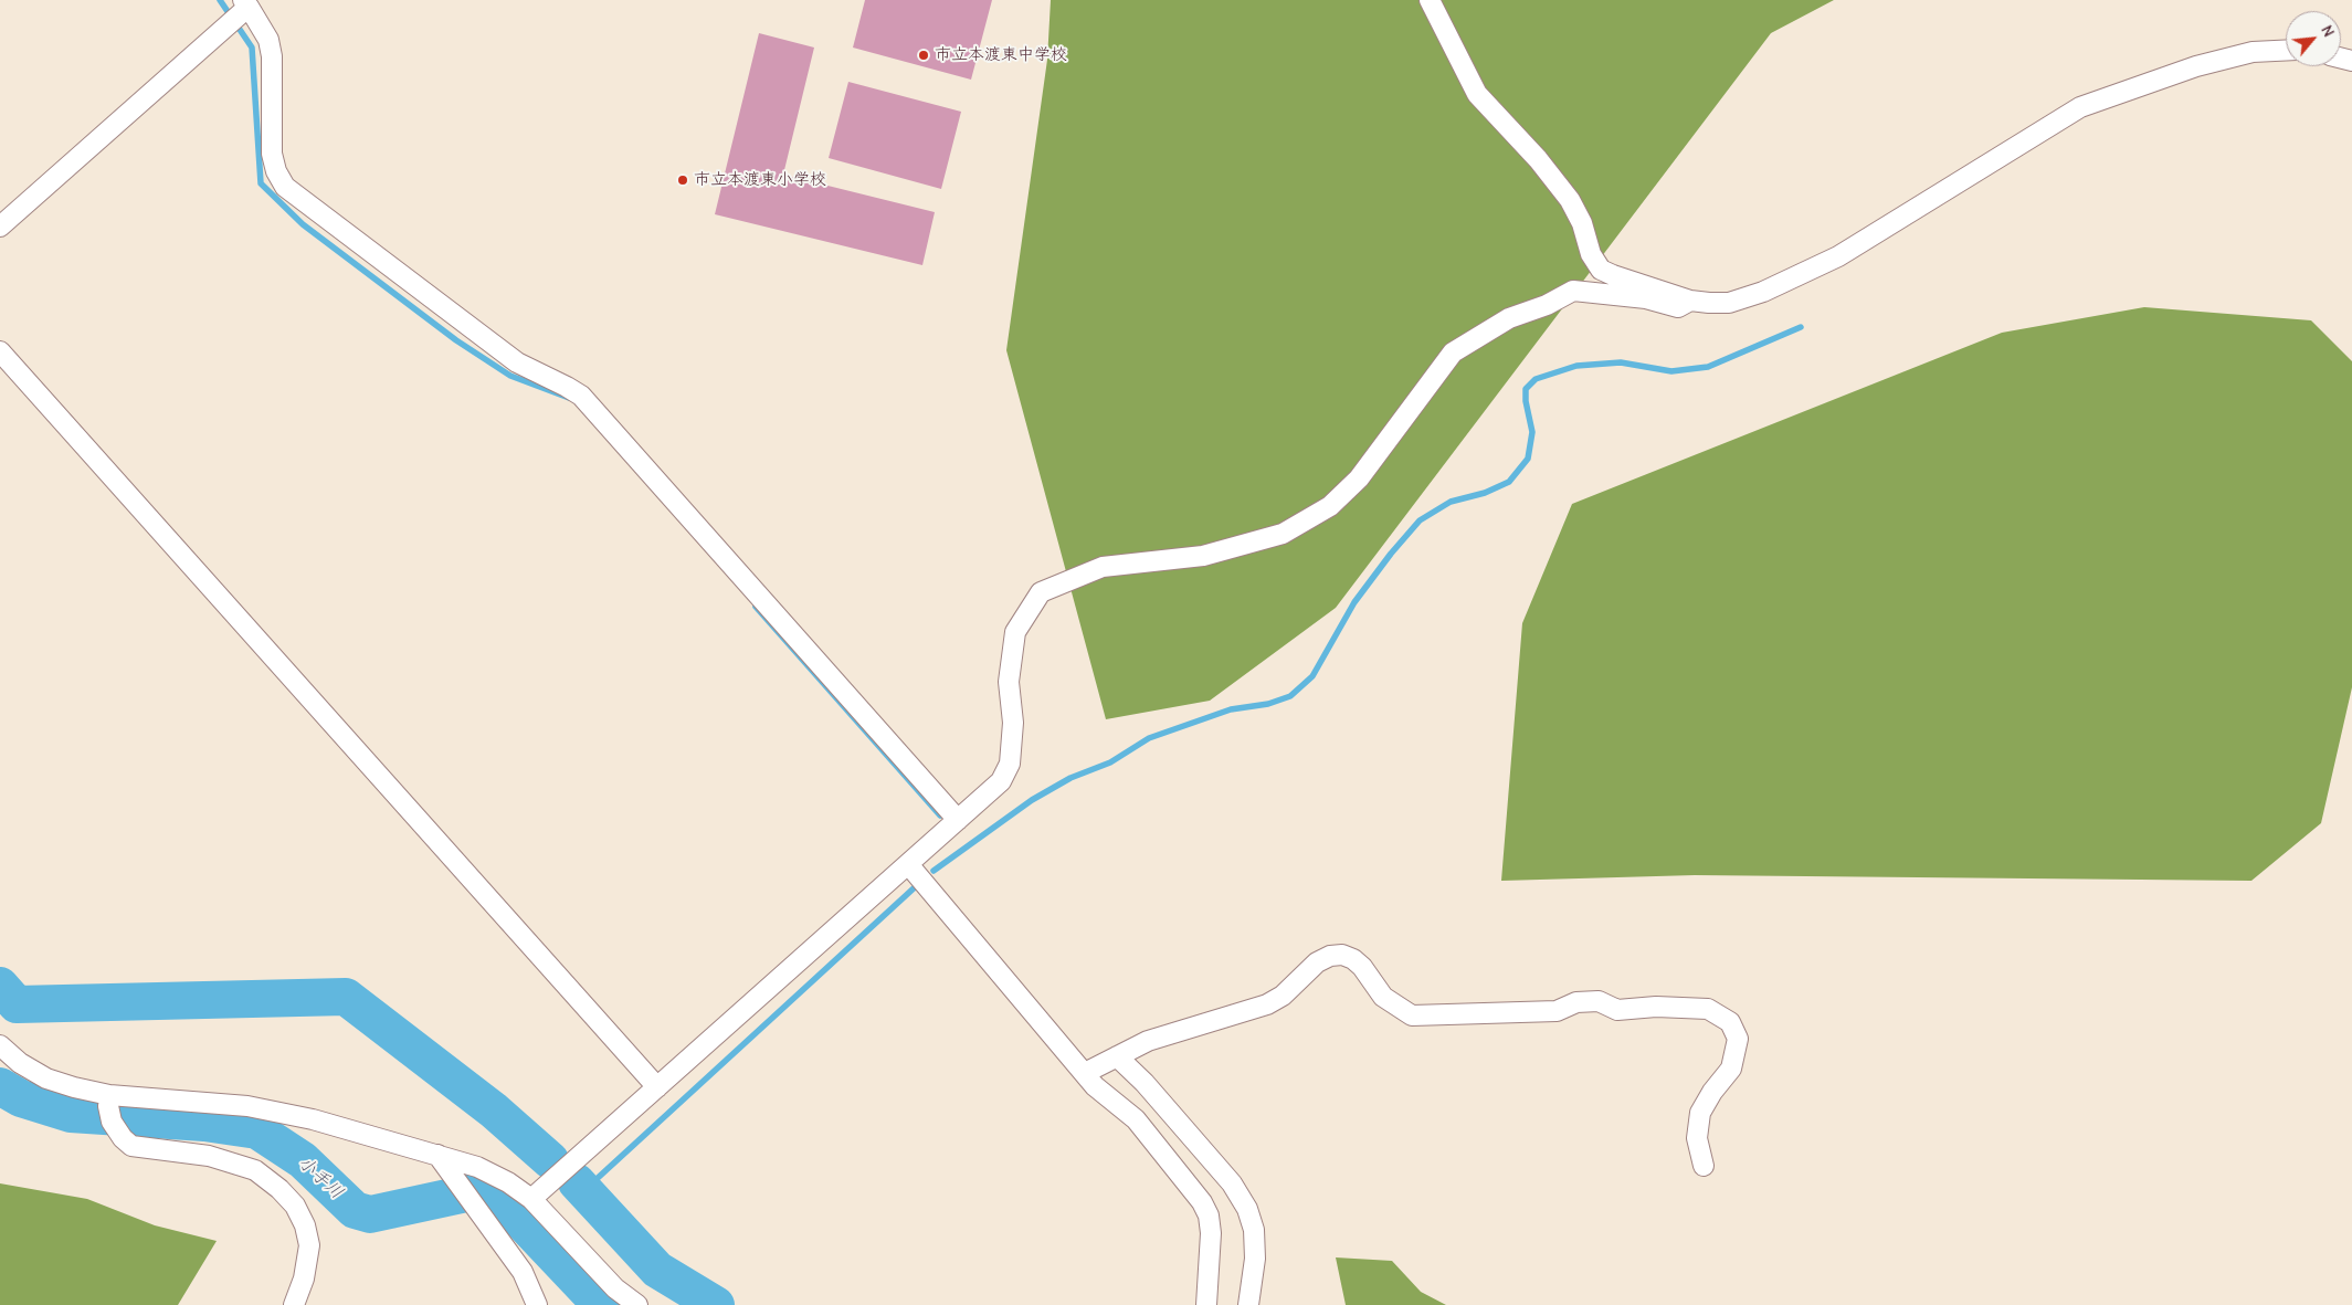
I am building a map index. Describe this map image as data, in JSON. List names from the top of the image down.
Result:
{
  "water": ["小手川"],
  "places": ["市立本渡東中学校", "市立本渡東小学校"],
  "north": "top right"
}
